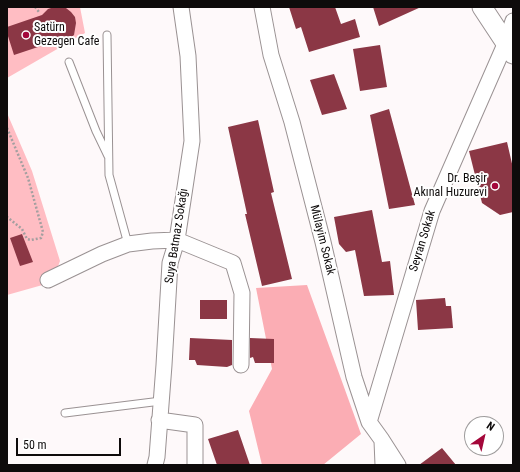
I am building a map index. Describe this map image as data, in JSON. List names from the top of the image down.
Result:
{
  "streets": {
    "street": ["Suya Batmaz Sokağı", "Mülayim Sokak", "Seyran Sokak"]
  },
  "crossings": [
    ["Mülayim Sokak", "Seyran Sokak"]
  ],
  "places": ["Satürn Gezegen Cafe", "Dr. Beşir Akınal Huzurevi"],
  "scale_bar": "50 m",
  "north": "top right"
}
